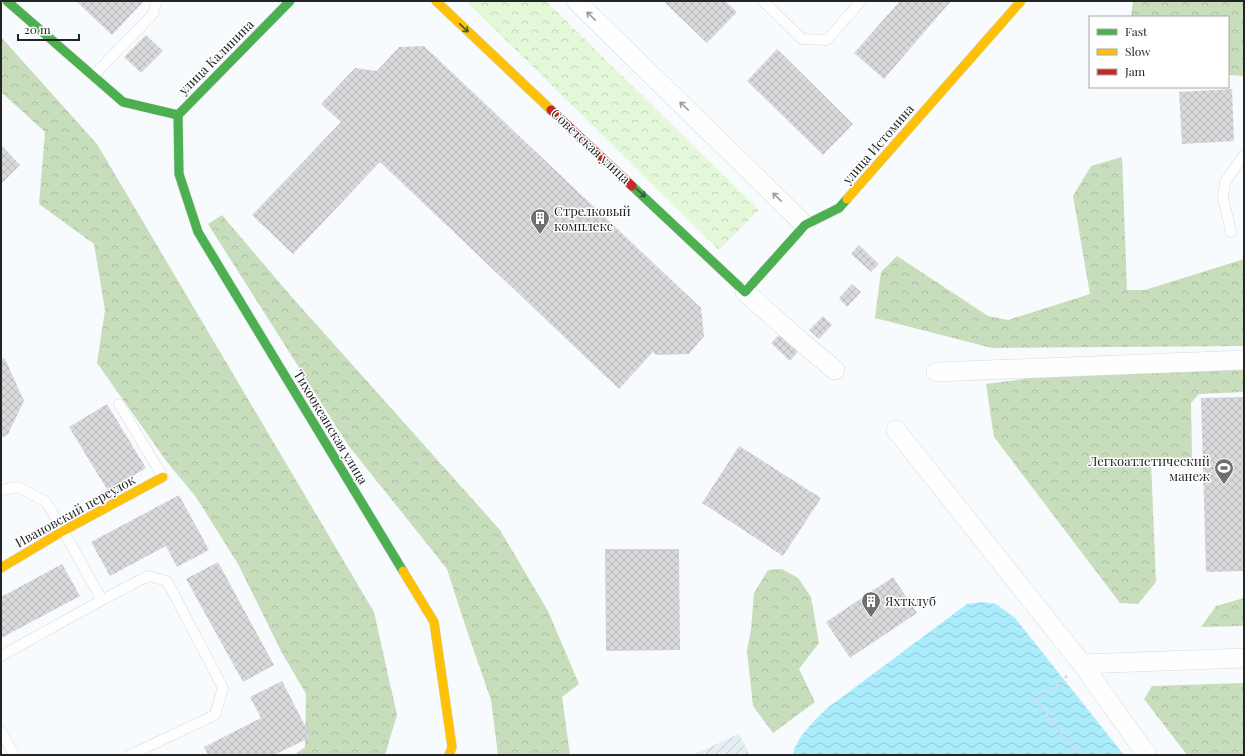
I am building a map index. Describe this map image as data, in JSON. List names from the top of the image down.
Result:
{
  "streets": {
    "street": [
      "улица Калинина",
      "улица Истомина",
      "Советская улица",
      "Тихоокеанская улица",
      "Ивановский переулок"
    ]
  },
  "crossings": [
    ["улица Калинина", "Тихоокеанская улица"],
    ["улица Истомина", "Советская улица"]
  ],
  "one_way": ["Советская улица"],
  "places": {
    "building": ["Стрелковый комплекс", "Яхтклуб"],
    "sports": ["Легкоатлетический манеж"]
  },
  "legend": ["Fast", "Slow", "Jam"],
  "scale_bar": "20 m"
}
